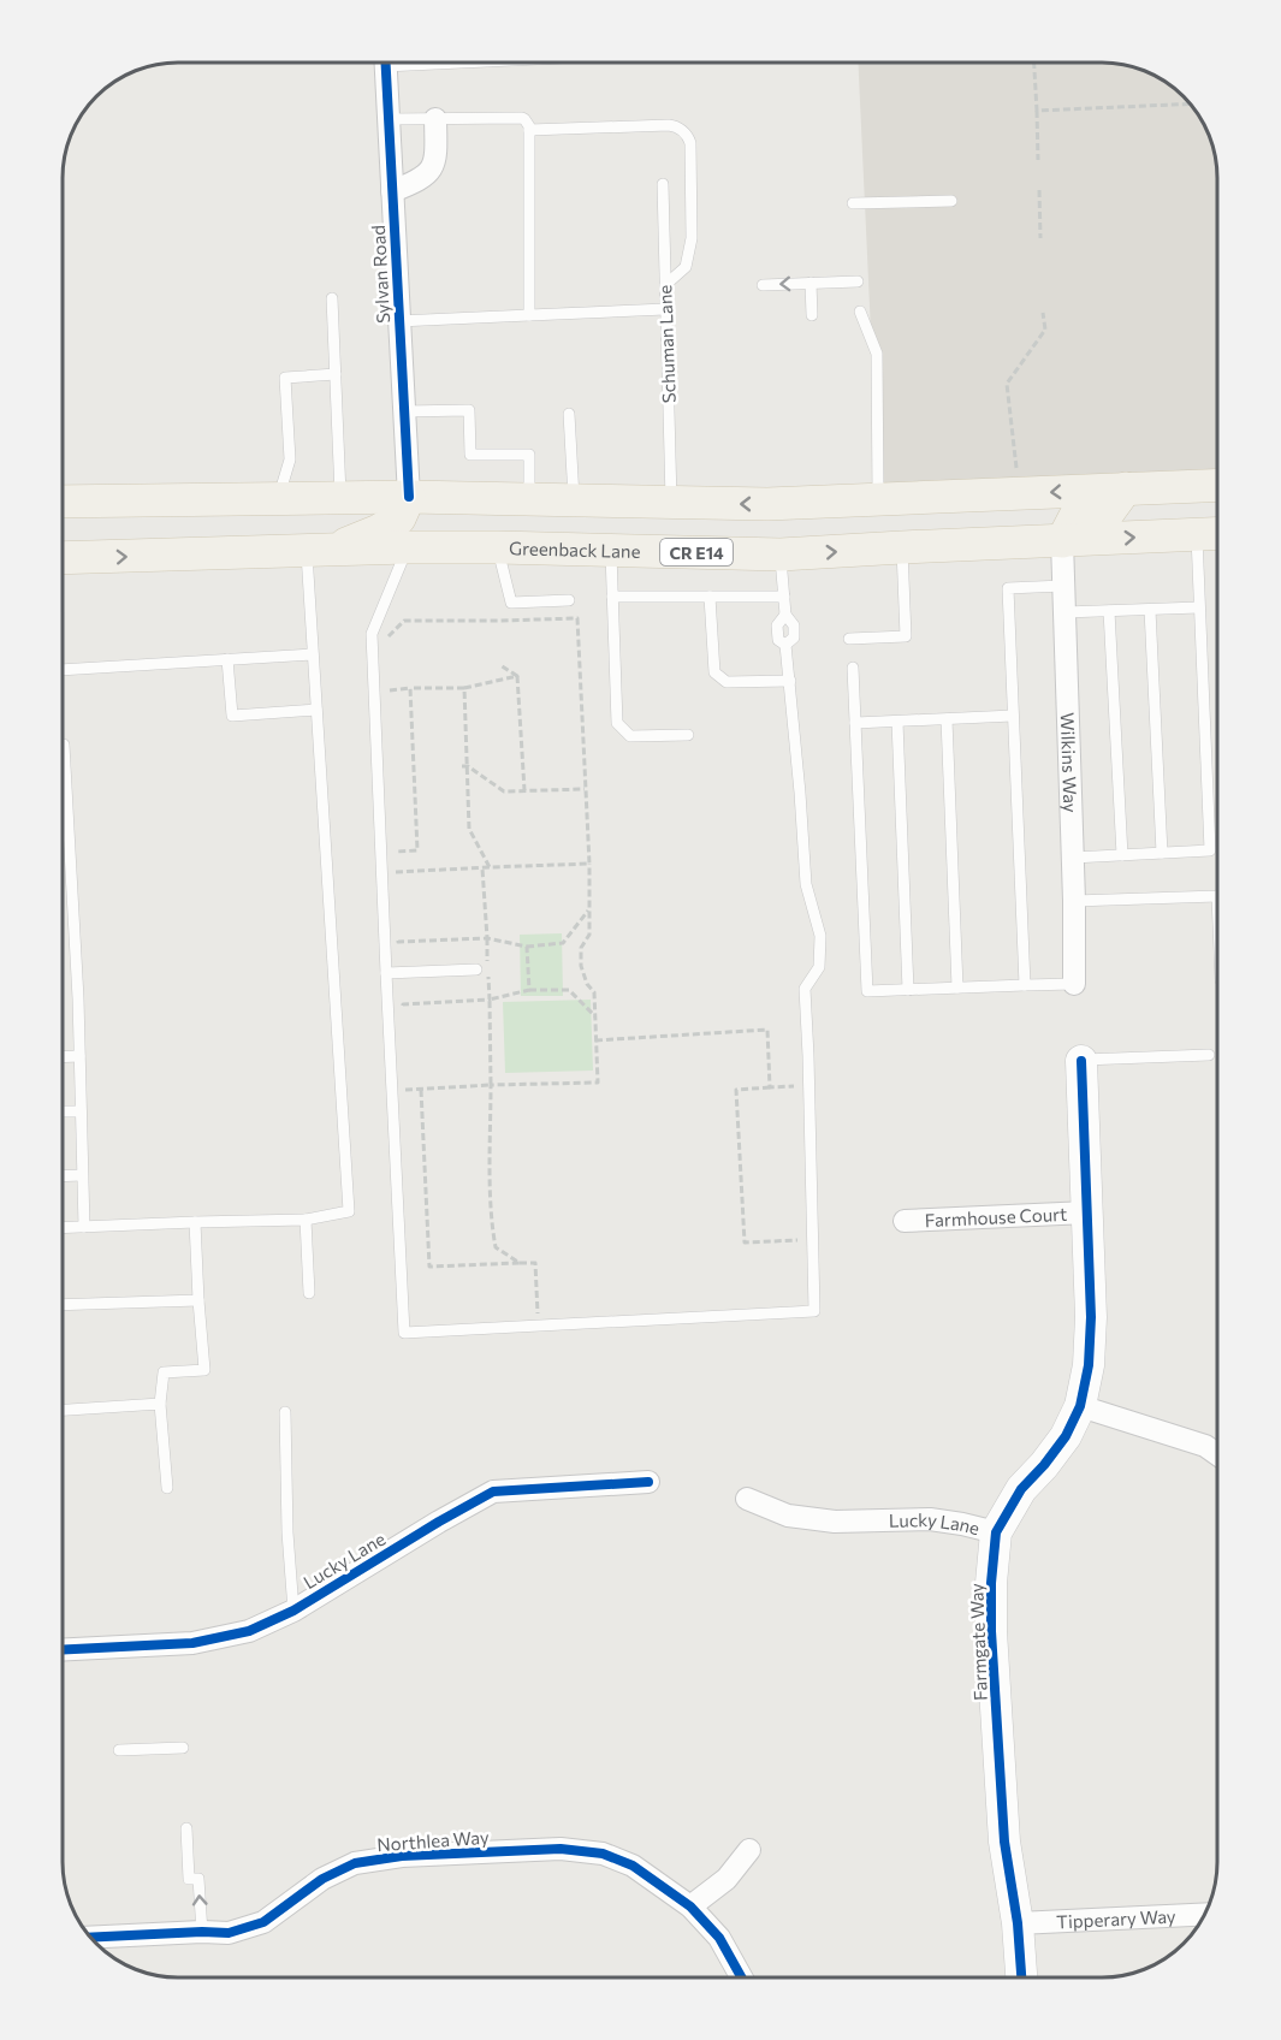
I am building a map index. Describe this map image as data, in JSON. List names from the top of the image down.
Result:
{
  "streets": {
    "main road": ["Greenback Lane", "CR E14"],
    "street": [
      "Sylvan Road",
      "Wilkins Way",
      "Farmhouse Court",
      "Lucky Lane",
      "Farmgate Way",
      "Northlea Way",
      "Tipperary Way"
    ],
    "lane": ["Schuman Lane"]
  },
  "crossings": [
    ["Greenback Lane", "Wilkins Way"],
    ["Farmhouse Court", "Farmgate Way"],
    ["Lucky Lane", "Farmgate Way"],
    ["Farmgate Way", "Tipperary Way"]
  ]
}
